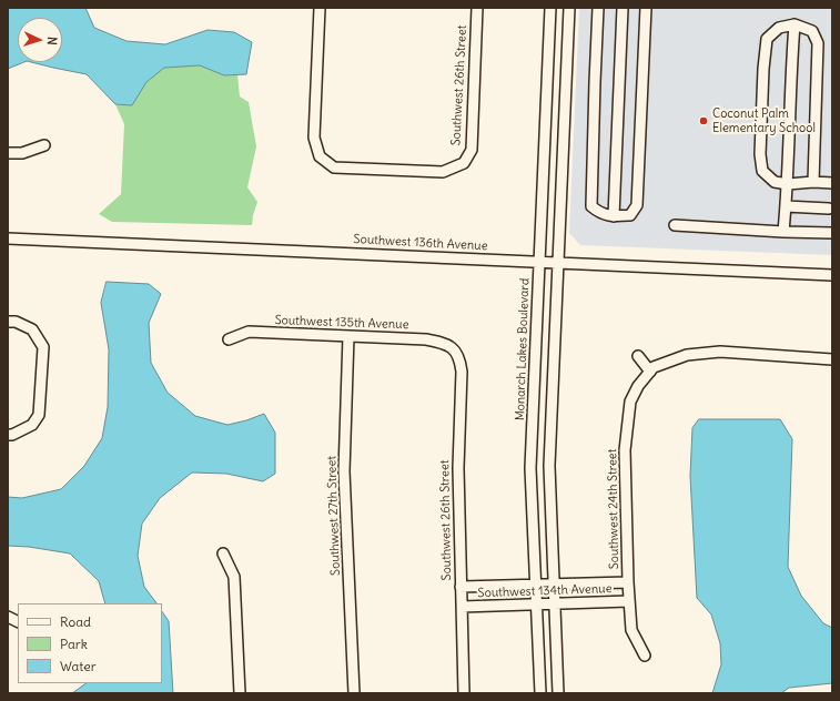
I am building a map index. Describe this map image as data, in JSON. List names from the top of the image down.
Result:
{
  "streets": {
    "street": [
      "Southwest 26th Street",
      "Southwest 136th Avenue",
      "Southwest 135th Avenue",
      "Monarch Lakes Boulevard",
      "Southwest 24th Street",
      "Southwest 27th Street",
      "Southwest 134th Avenue"
    ]
  },
  "crossings": [
    ["Southwest 26th Street", "Southwest 135th Avenue"],
    ["Southwest 26th Street", "Southwest 134th Avenue"],
    ["Southwest 136th Avenue", "Monarch Lakes Boulevard"],
    ["Southwest 135th Avenue", "Southwest 27th Street"],
    ["Monarch Lakes Boulevard", "Southwest 134th Avenue"],
    ["Southwest 24th Street", "Southwest 134th Avenue"]
  ],
  "places": ["Coconut Palm Elementary School"],
  "legend": ["Road", "Park", "Water"],
  "north": "right"
}
